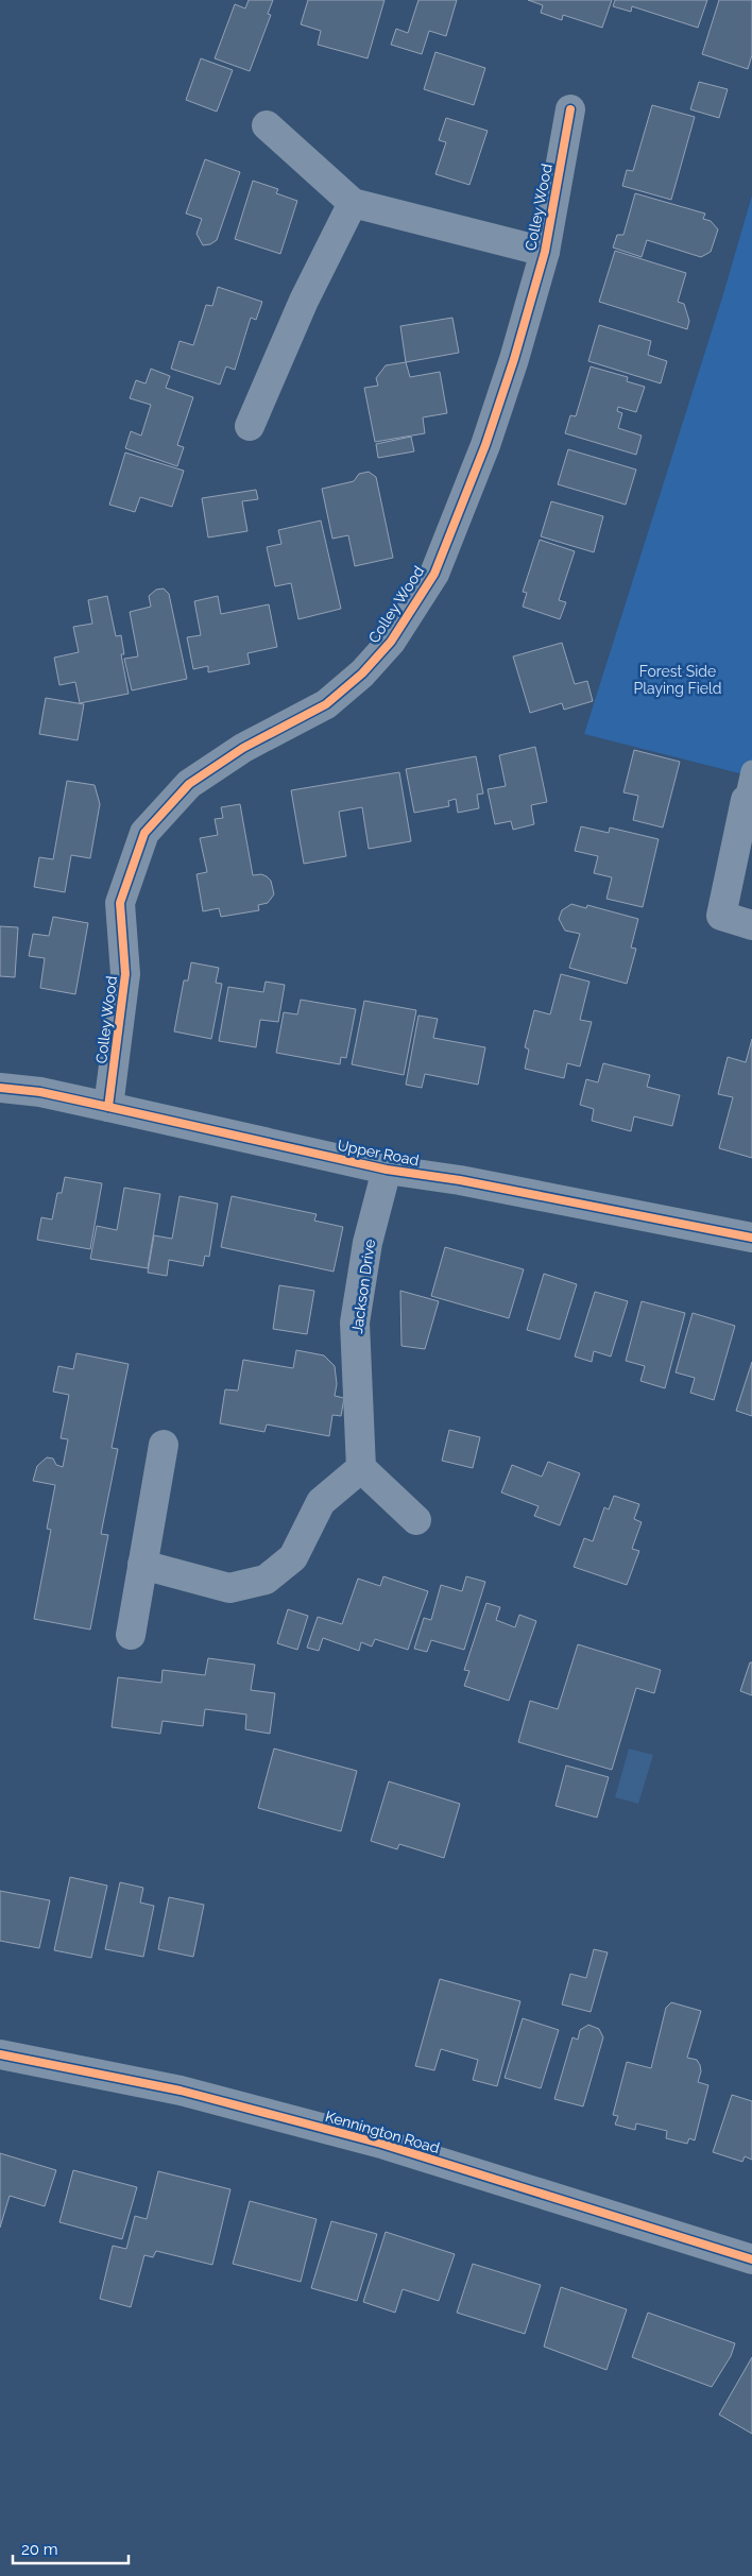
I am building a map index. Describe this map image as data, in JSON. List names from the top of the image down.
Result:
{
  "streets": {
    "street": [
      "Colley Wood",
      "Upper Road",
      "Jackson Drive",
      "Kennington Road"
    ]
  },
  "crossings": [
    ["Colley Wood", "Upper Road"],
    ["Upper Road", "Jackson Drive"]
  ],
  "parks": ["Forest Side Playing Field"],
  "scale_bar": "20 m"
}
